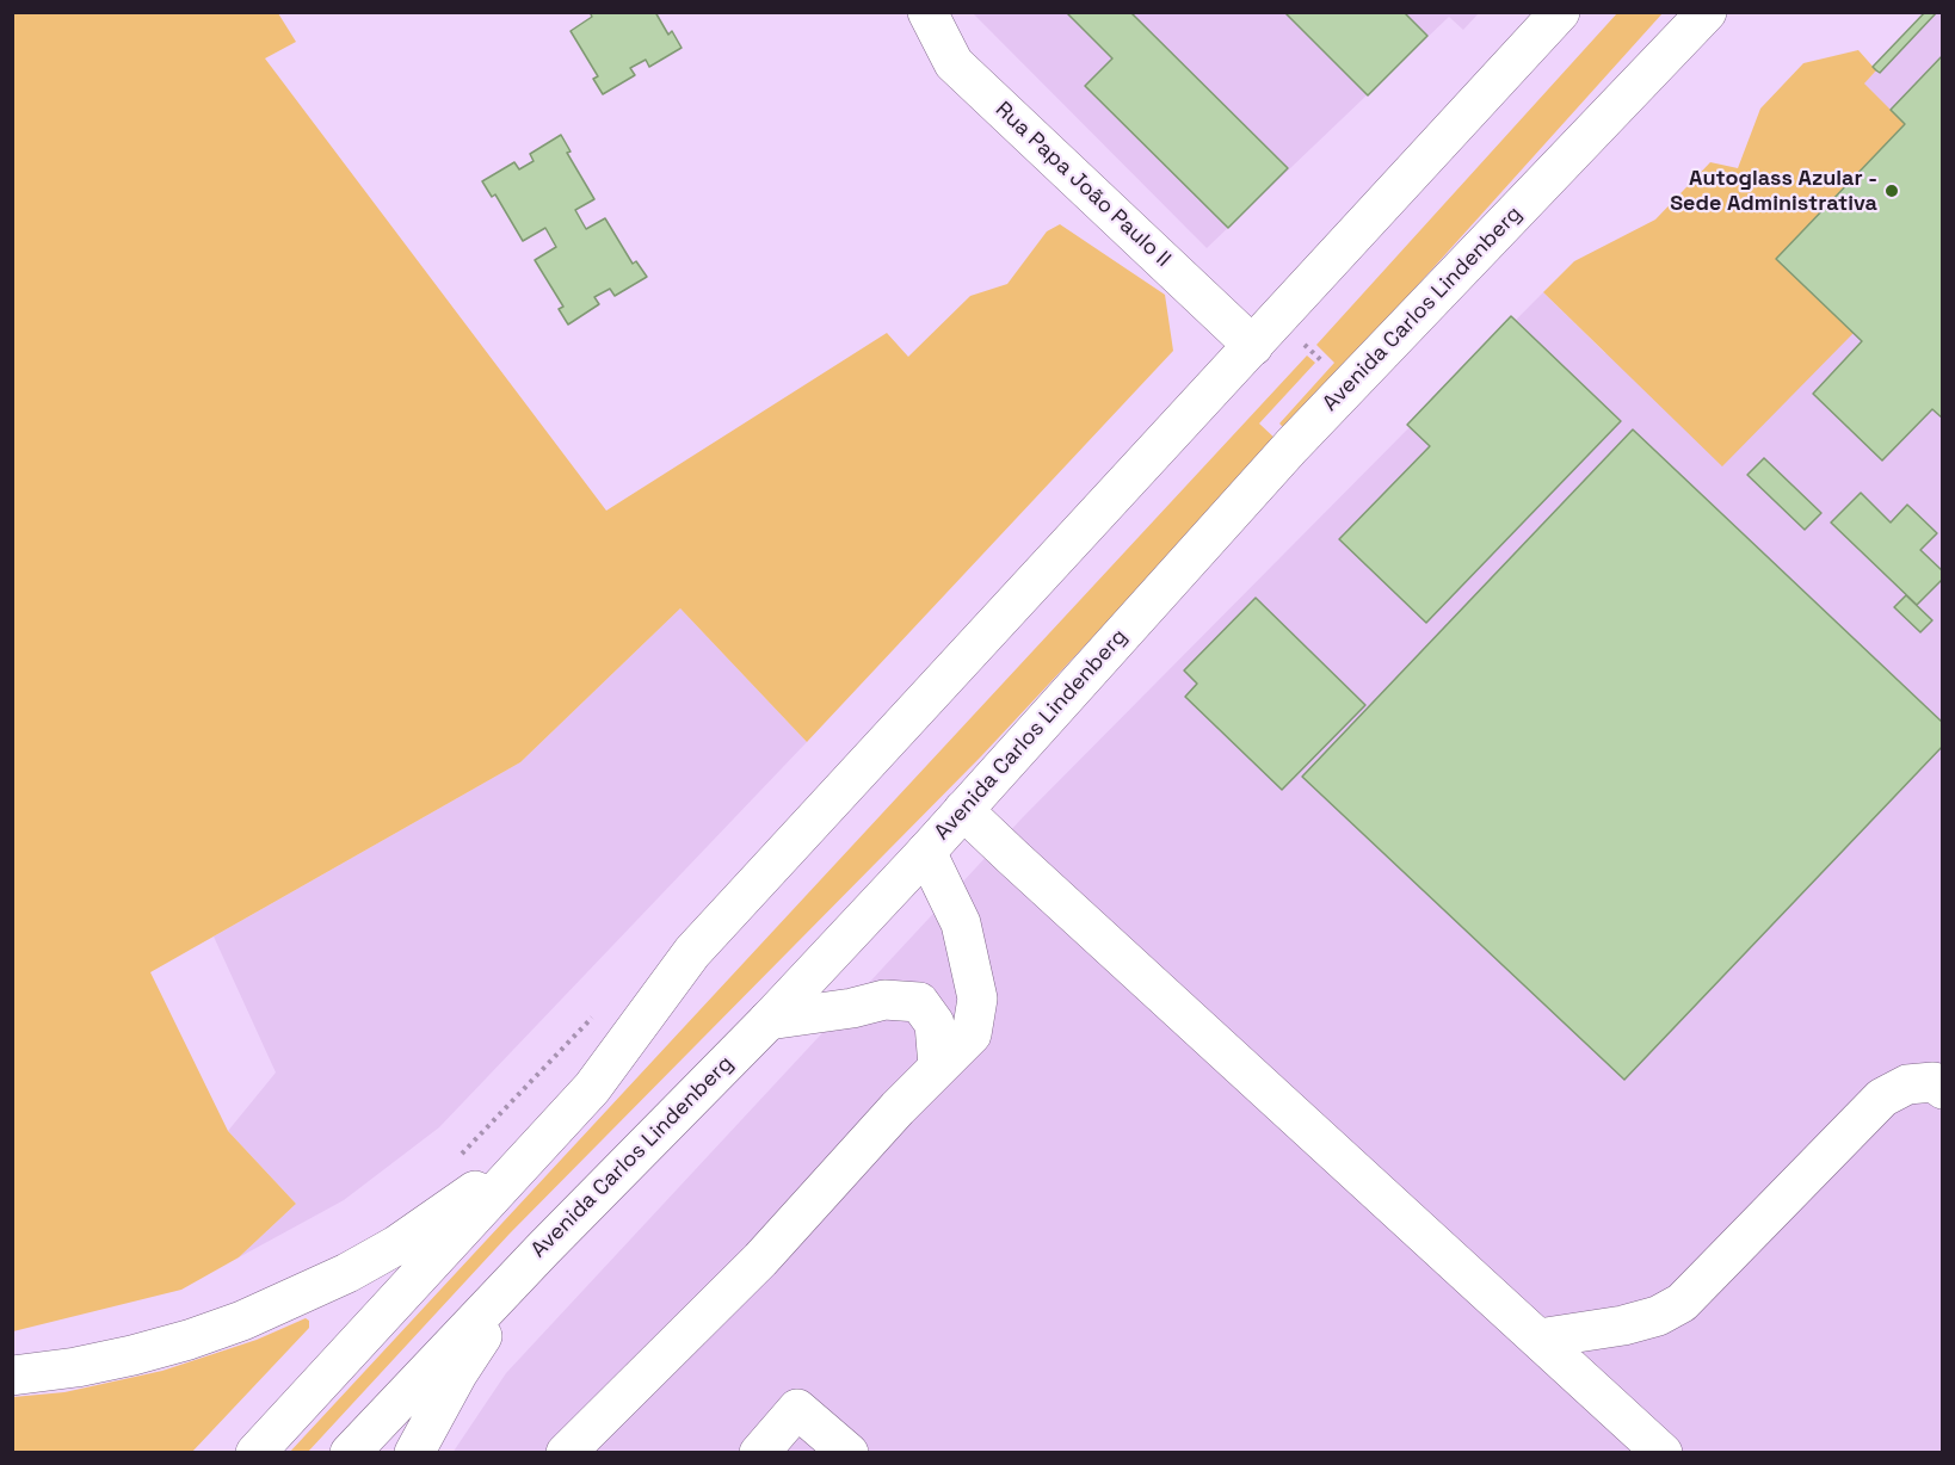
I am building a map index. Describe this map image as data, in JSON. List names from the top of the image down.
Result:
{
  "streets": {
    "main road": ["Rua Papa João Paulo II", "Avenida Carlos Lindenberg"]
  },
  "places": ["Autoglass Azular - Sede Administrativa"]
}
